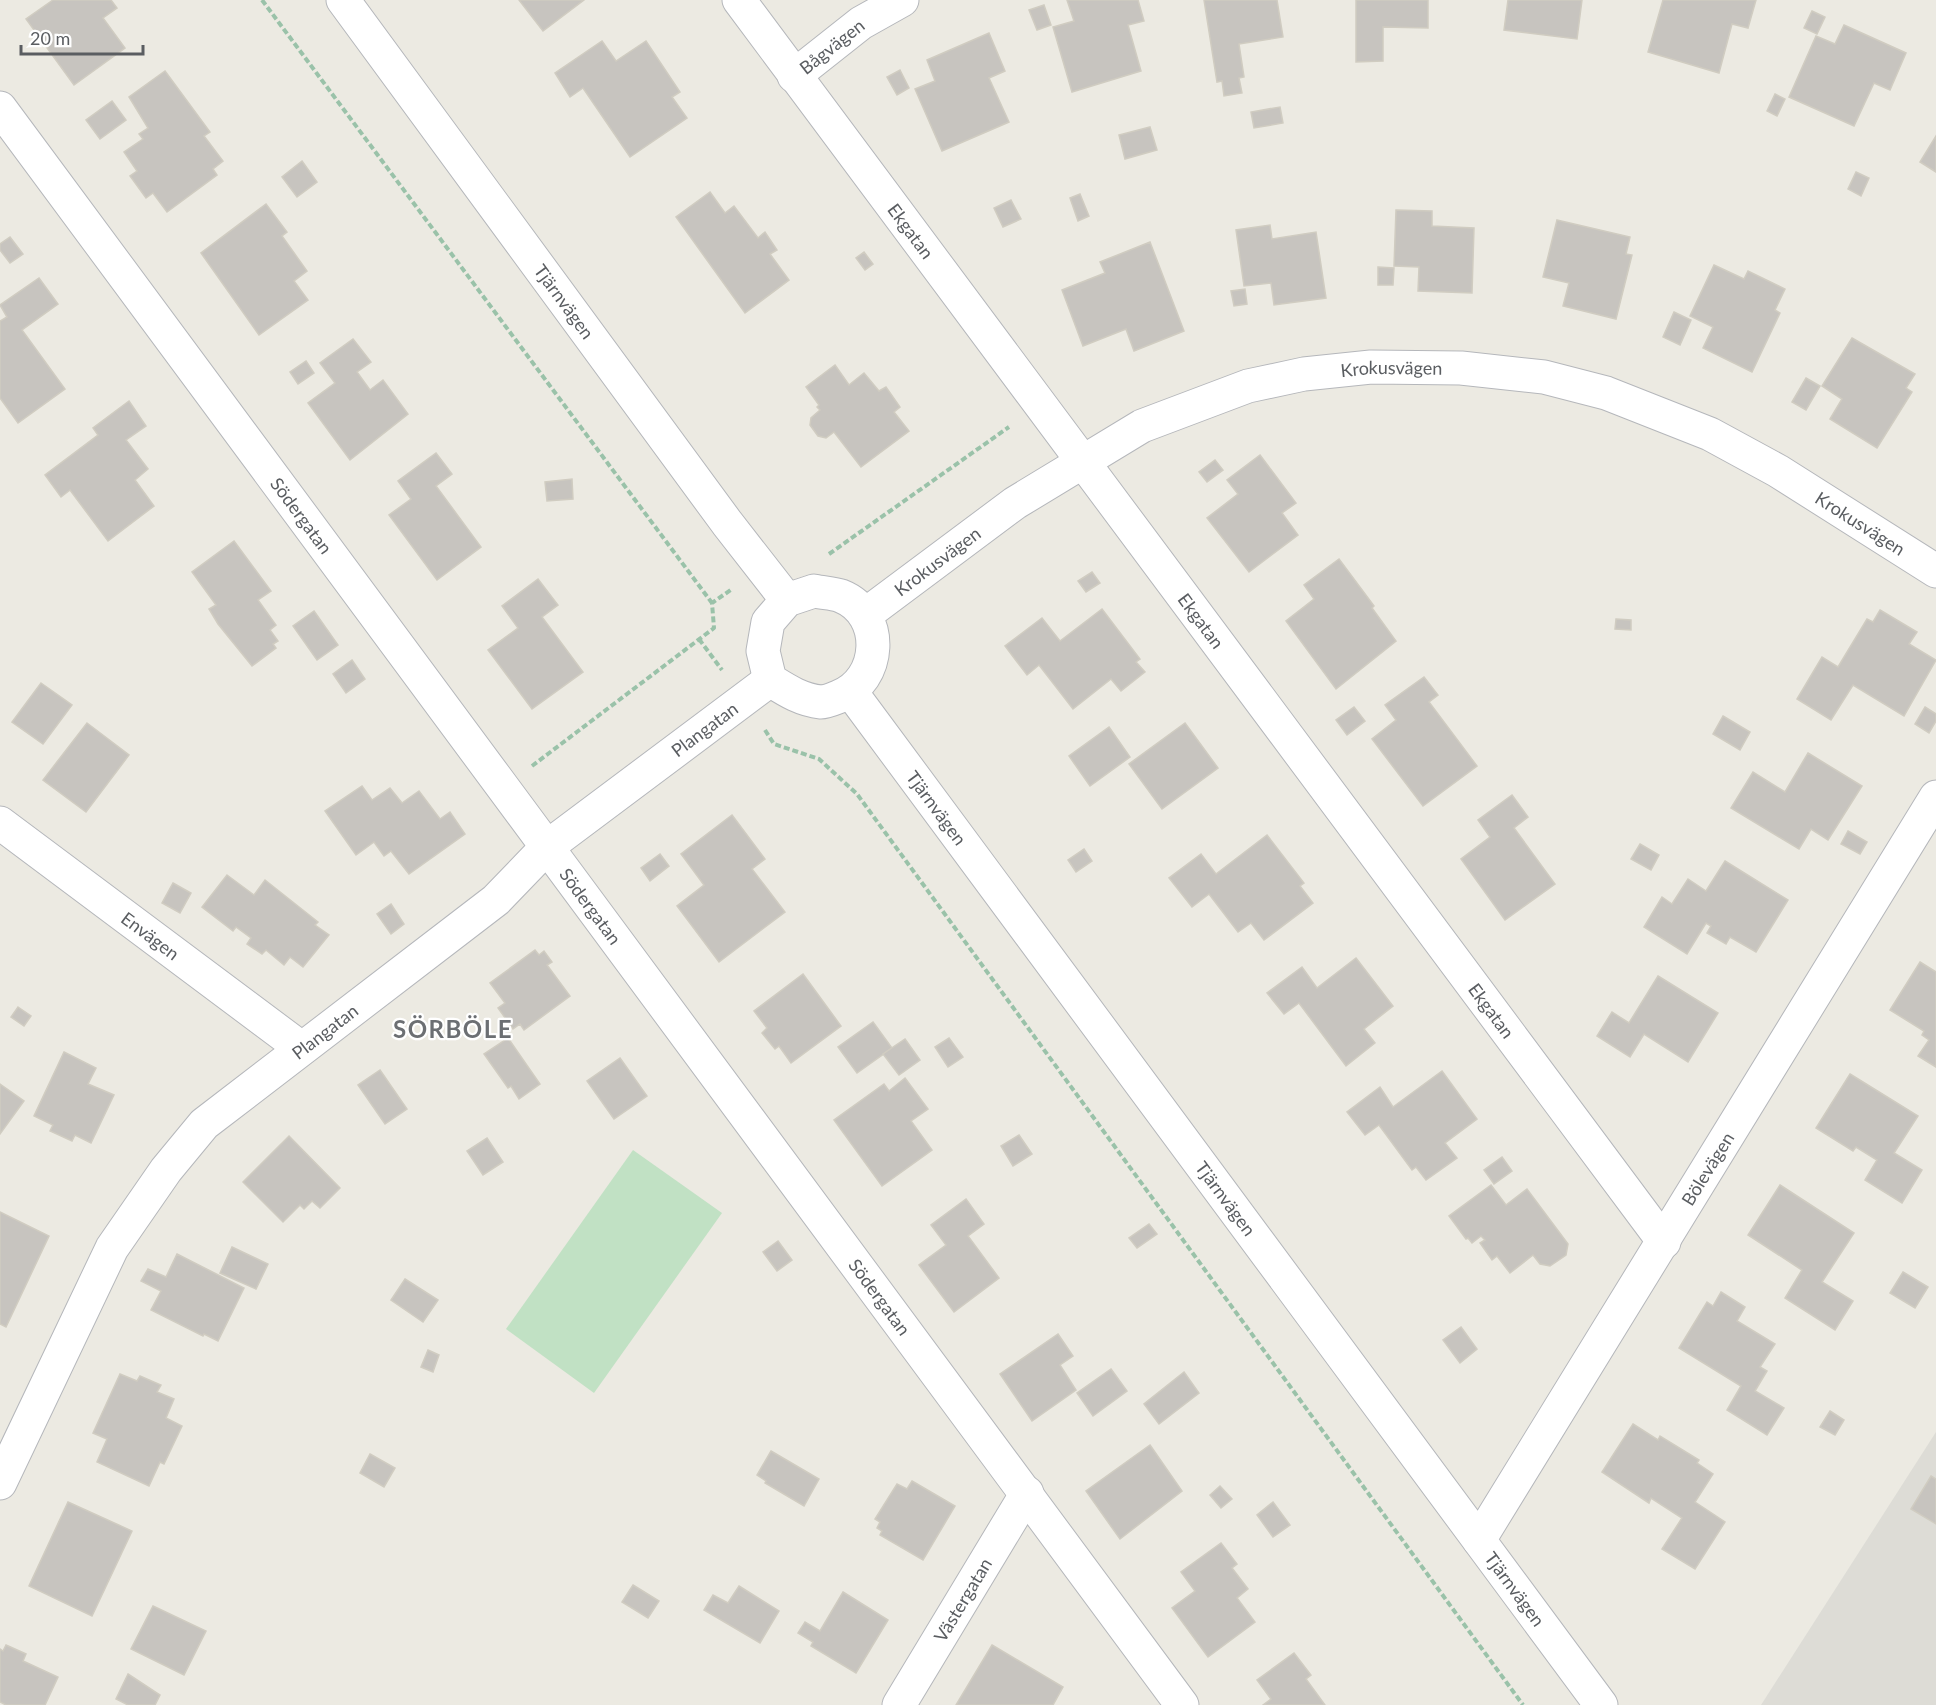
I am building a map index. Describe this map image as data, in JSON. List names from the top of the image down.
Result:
{
  "streets": {
    "street": [
      "Bågvägen",
      "Ekgatan",
      "Tjärnvägen",
      "Krokusvägen",
      "Södergatan",
      "Plangatan",
      "Envägen",
      "Bölevägen",
      "Västergatan"
    ]
  },
  "crossings": [
    ["Bågvägen", "Ekgatan"],
    ["Ekgatan", "Krokusvägen"],
    ["Ekgatan", "Bölevägen"],
    ["Tjärnvägen", "Krokusvägen"],
    ["Tjärnvägen", "Plangatan"],
    ["Tjärnvägen", "Bölevägen"],
    ["Krokusvägen", "Plangatan"],
    ["Södergatan", "Plangatan"],
    ["Södergatan", "Västergatan"],
    ["Plangatan", "Envägen"]
  ],
  "districts": ["SÖRBÖLE"],
  "scale_bar": "20 m"
}
